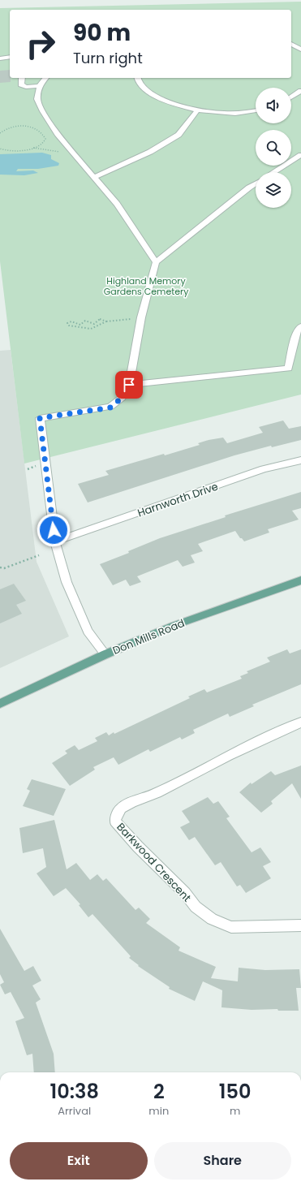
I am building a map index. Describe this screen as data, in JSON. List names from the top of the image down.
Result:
{
  "streets": {
    "main road": ["Don Mills Road"],
    "street": ["Harnworth Drive", "Barkwood Crescent"]
  },
  "parks": ["Highland Memory Gardens Cemetery"],
  "page": {
    "turn": ["90 m", "Turn right"],
    "eta": [
      "10:38",
      "Arrival",
      "2",
      "min",
      "150",
      "m"
    ],
    "buttons": ["Exit", "Share"]
  }
}
